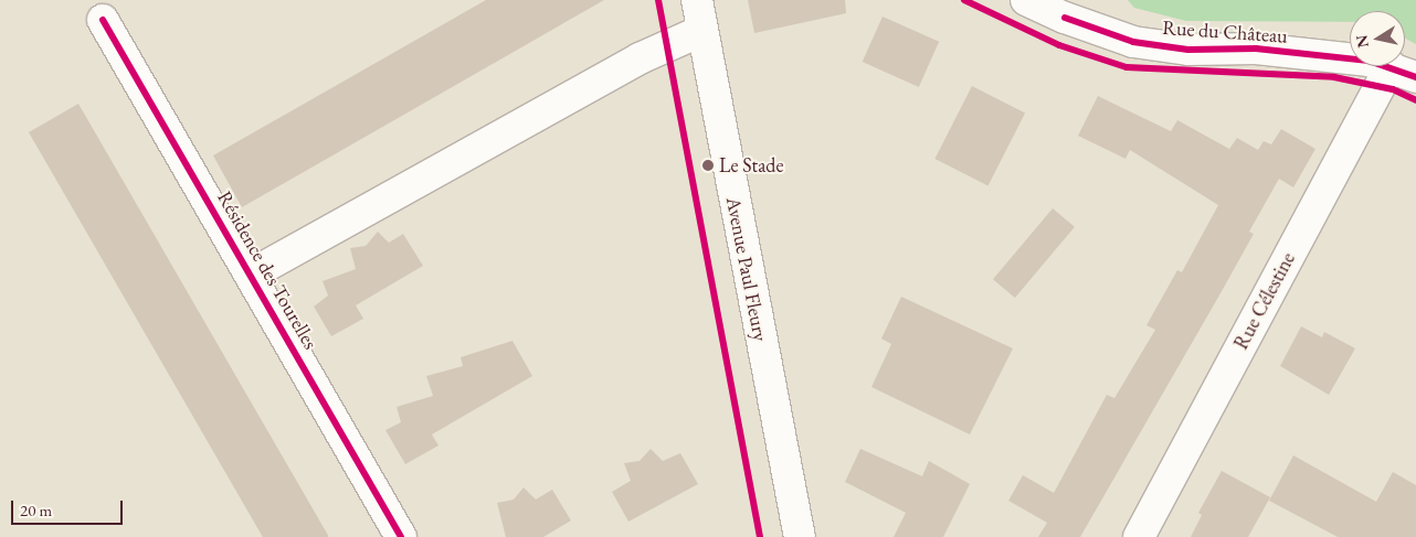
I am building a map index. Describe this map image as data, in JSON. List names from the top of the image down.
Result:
{
  "streets": {
    "street": [
      "Rue du Château",
      "Avenue Paul Fleury",
      "Résidence des Tourelles",
      "Rue Célestine"
    ]
  },
  "crossings": [
    ["Rue du Château", "Rue Célestine"],
    ["Avenue Paul Fleury", "Résidence des Tourelles"]
  ],
  "places": ["Le Stade"],
  "scale_bar": "20 m",
  "north": "left"
}
